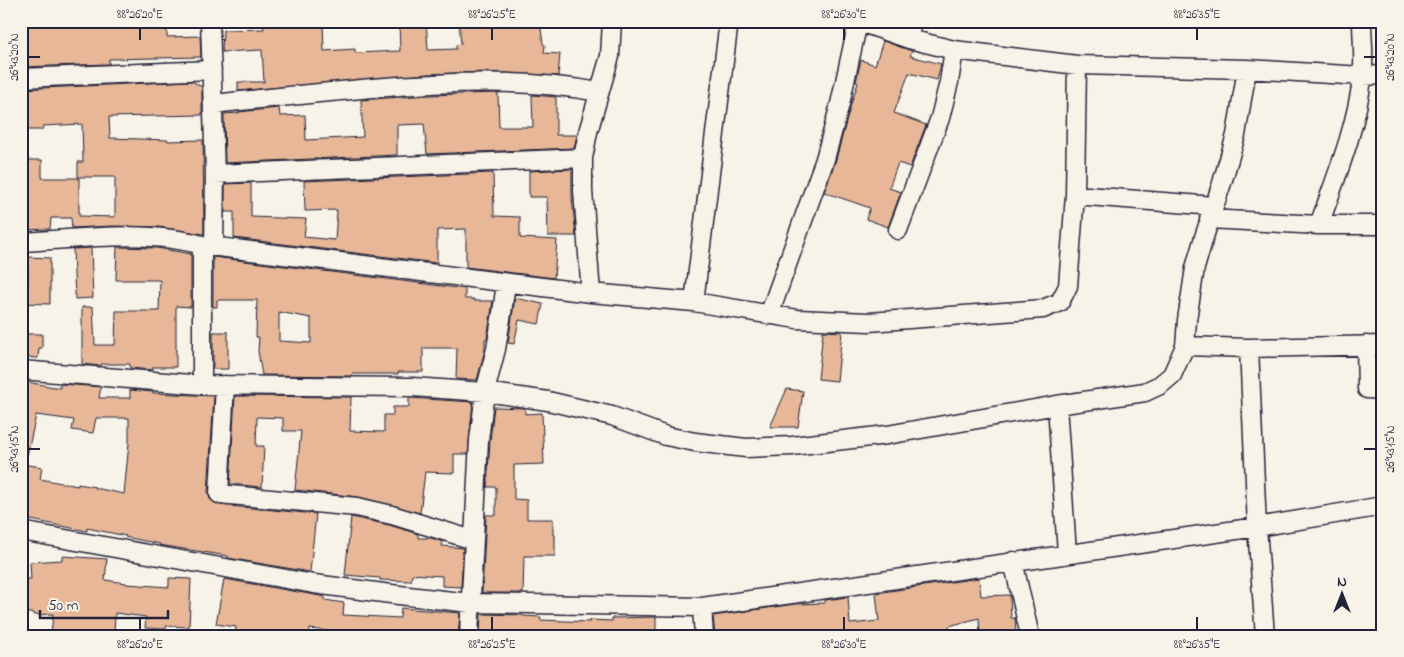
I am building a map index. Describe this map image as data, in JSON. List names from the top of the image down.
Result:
{
  "scale_bar": "50 m",
  "north": "top",
  "coordinates": [
    "88°26'20\"E",
    "88°26'25\"E",
    "88°26'30\"E",
    "88°26'35\"E",
    "26°43'20\"N",
    "26°43'15\"N"
  ]
}
